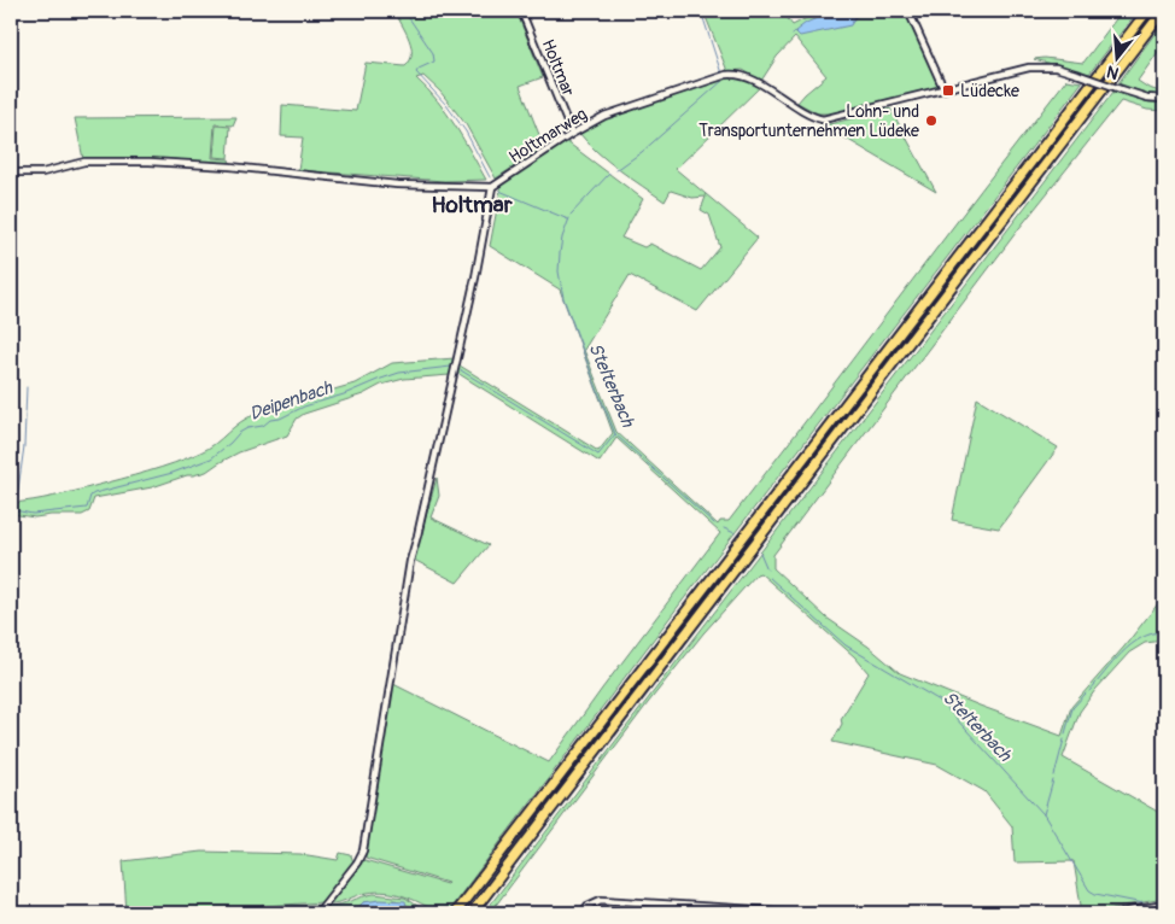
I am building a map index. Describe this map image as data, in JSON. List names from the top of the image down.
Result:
{
  "streets": {
    "street": ["Holtmar", "Holtmarweg"]
  },
  "crossings": [
    ["Holtmar", "Holtmarweg"]
  ],
  "districts": ["Holtmar"],
  "water": ["Stelterbach", "Deipenbach"],
  "places": {
    "transit": ["Lüdecke"],
    "other": ["Lohn- und Transportunternehmen Lüdeke"]
  },
  "north": "bottom"
}
